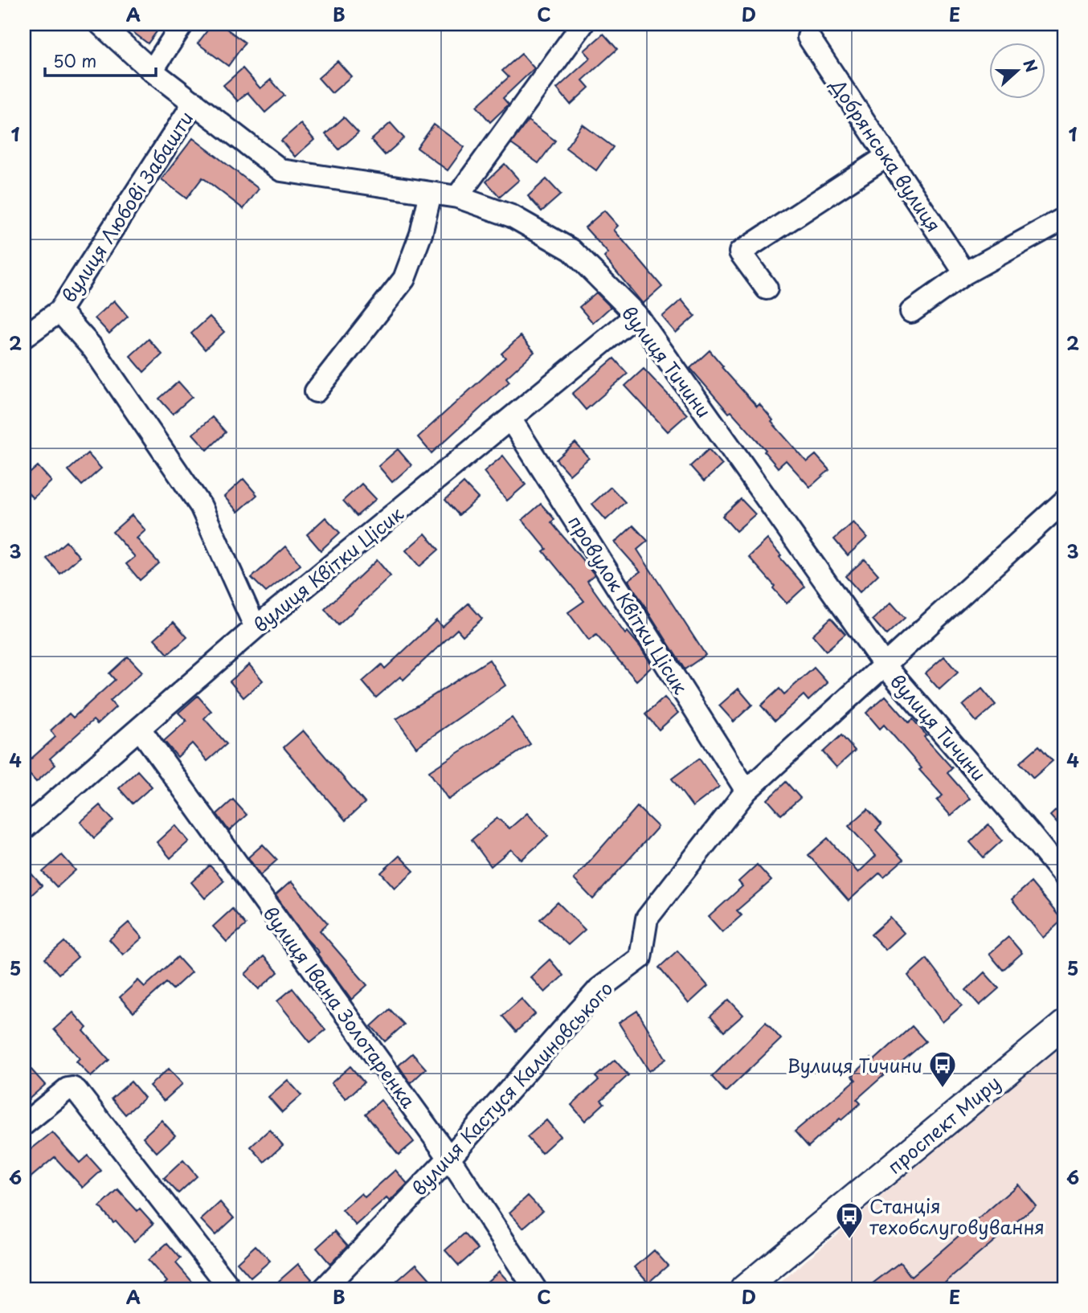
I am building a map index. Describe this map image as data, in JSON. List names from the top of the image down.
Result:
{
  "streets": {
    "main road": ["проспект Миру"],
    "street": [
      "Добрянська вулиця",
      "вулиця Любові Забашти",
      "вулиця Тичини",
      "вулиця Квітки Цісик",
      "провулок Квітки Цісик",
      "вулиця Івана Золотаренка",
      "вулиця Кастуся Калиновського"
    ]
  },
  "crossings": [
    ["вулиця Любові Забашти", "вулиця Тичини"],
    ["вулиця Любові Забашти", "вулиця Квітки Цісик"],
    ["вулиця Тичини", "вулиця Квітки Цісик"],
    ["вулиця Тичини", "вулиця Кастуся Калиновського"],
    ["вулиця Квітки Цісик", "провулок Квітки Цісик"],
    ["вулиця Квітки Цісик", "вулиця Івана Золотаренка"],
    ["провулок Квітки Цісик", "вулиця Кастуся Калиновського"],
    ["вулиця Івана Золотаренка", "вулиця Кастуся Калиновського"]
  ],
  "places": {
    "bus stop": ["Вулиця Тичини", "Станція техобслуговування"]
  },
  "scale_bar": "50 m",
  "north": "right",
  "grid": {
    "columns": [
      "A",
      "B",
      "C",
      "D",
      "E"
    ],
    "rows": [
      "1",
      "2",
      "3",
      "4",
      "5",
      "6"
    ]
  }
}
